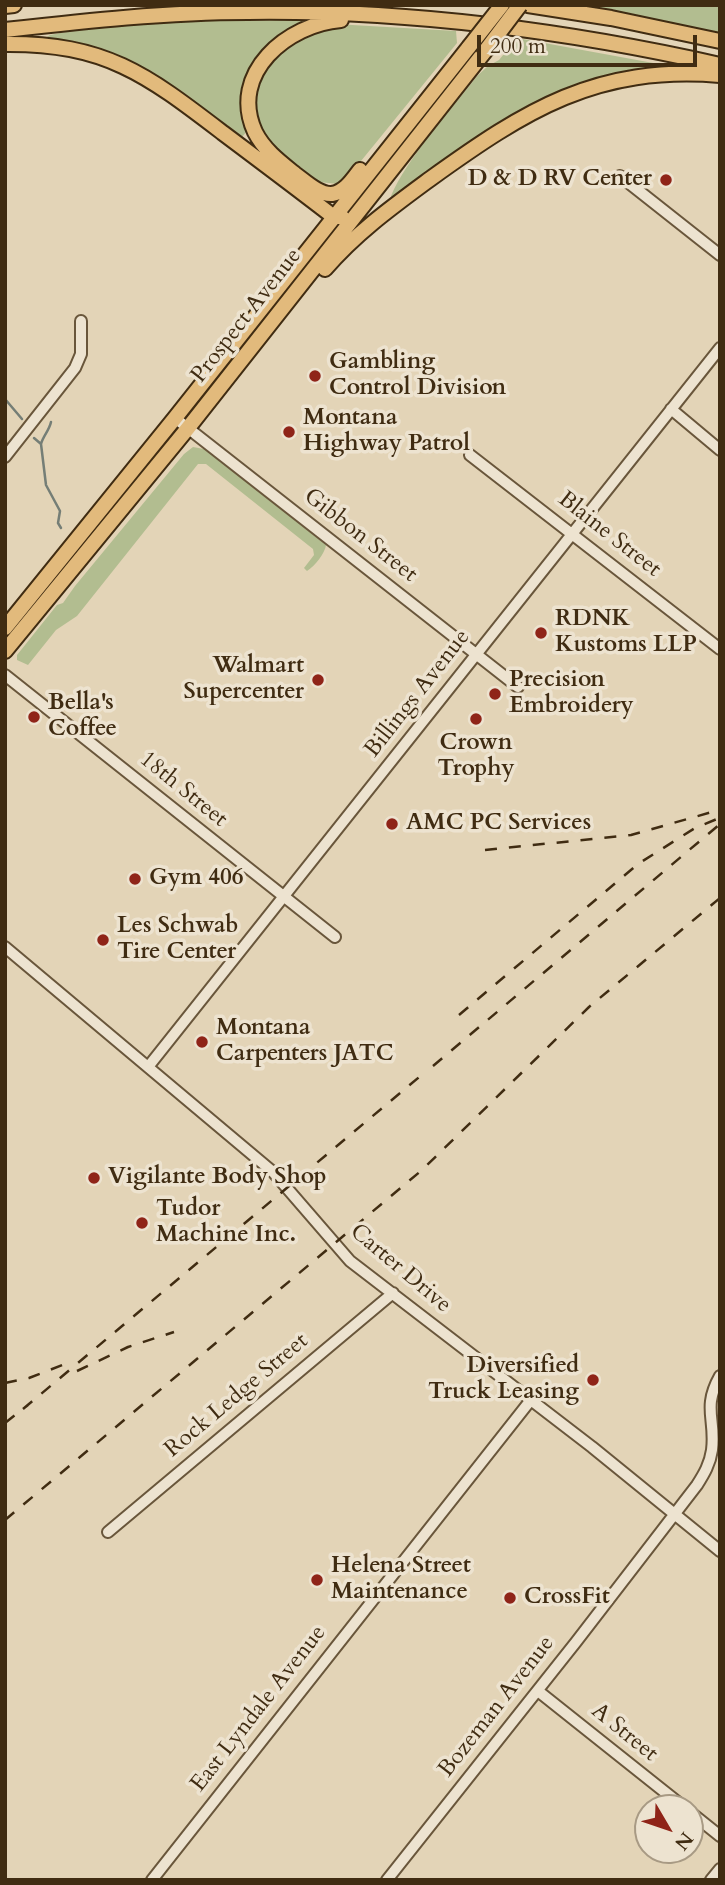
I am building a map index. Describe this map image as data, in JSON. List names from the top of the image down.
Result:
{
  "streets": {
    "highway": ["Prospect Avenue"],
    "street": [
      "Blaine Street",
      "Gibbon Street",
      "Billings Avenue",
      "18th Street",
      "Carter Drive",
      "Rock Ledge Street",
      "Bozeman Avenue",
      "East Lyndale Avenue",
      "A Street"
    ]
  },
  "crossings": [
    ["Prospect Avenue", "Gibbon Street"],
    ["Blaine Street", "Billings Avenue"],
    ["Gibbon Street", "Billings Avenue"],
    ["Billings Avenue", "18th Street"],
    ["Billings Avenue", "Carter Drive"],
    ["Carter Drive", "Rock Ledge Street"],
    ["Carter Drive", "Bozeman Avenue"],
    ["Carter Drive", "East Lyndale Avenue"],
    ["Bozeman Avenue", "A Street"]
  ],
  "places": [
    "D & D RV Center",
    "Gambling Control Division",
    "Montana Highway Patrol",
    "RDNK Kustoms LLP",
    "Walmart Supercenter",
    "Precision Embroidery",
    "Bella's Coffee",
    "Crown Trophy",
    "AMC PC Services",
    "Gym 406",
    "Les Schwab Tire Center",
    "Montana Carpenters JATC",
    "Vigilante Body Shop",
    "Tudor Machine Inc.",
    "Diversified Truck Leasing",
    "Helena Street Maintenance",
    "CrossFit"
  ],
  "scale_bar": "200 m",
  "north": "bottom right"
}
